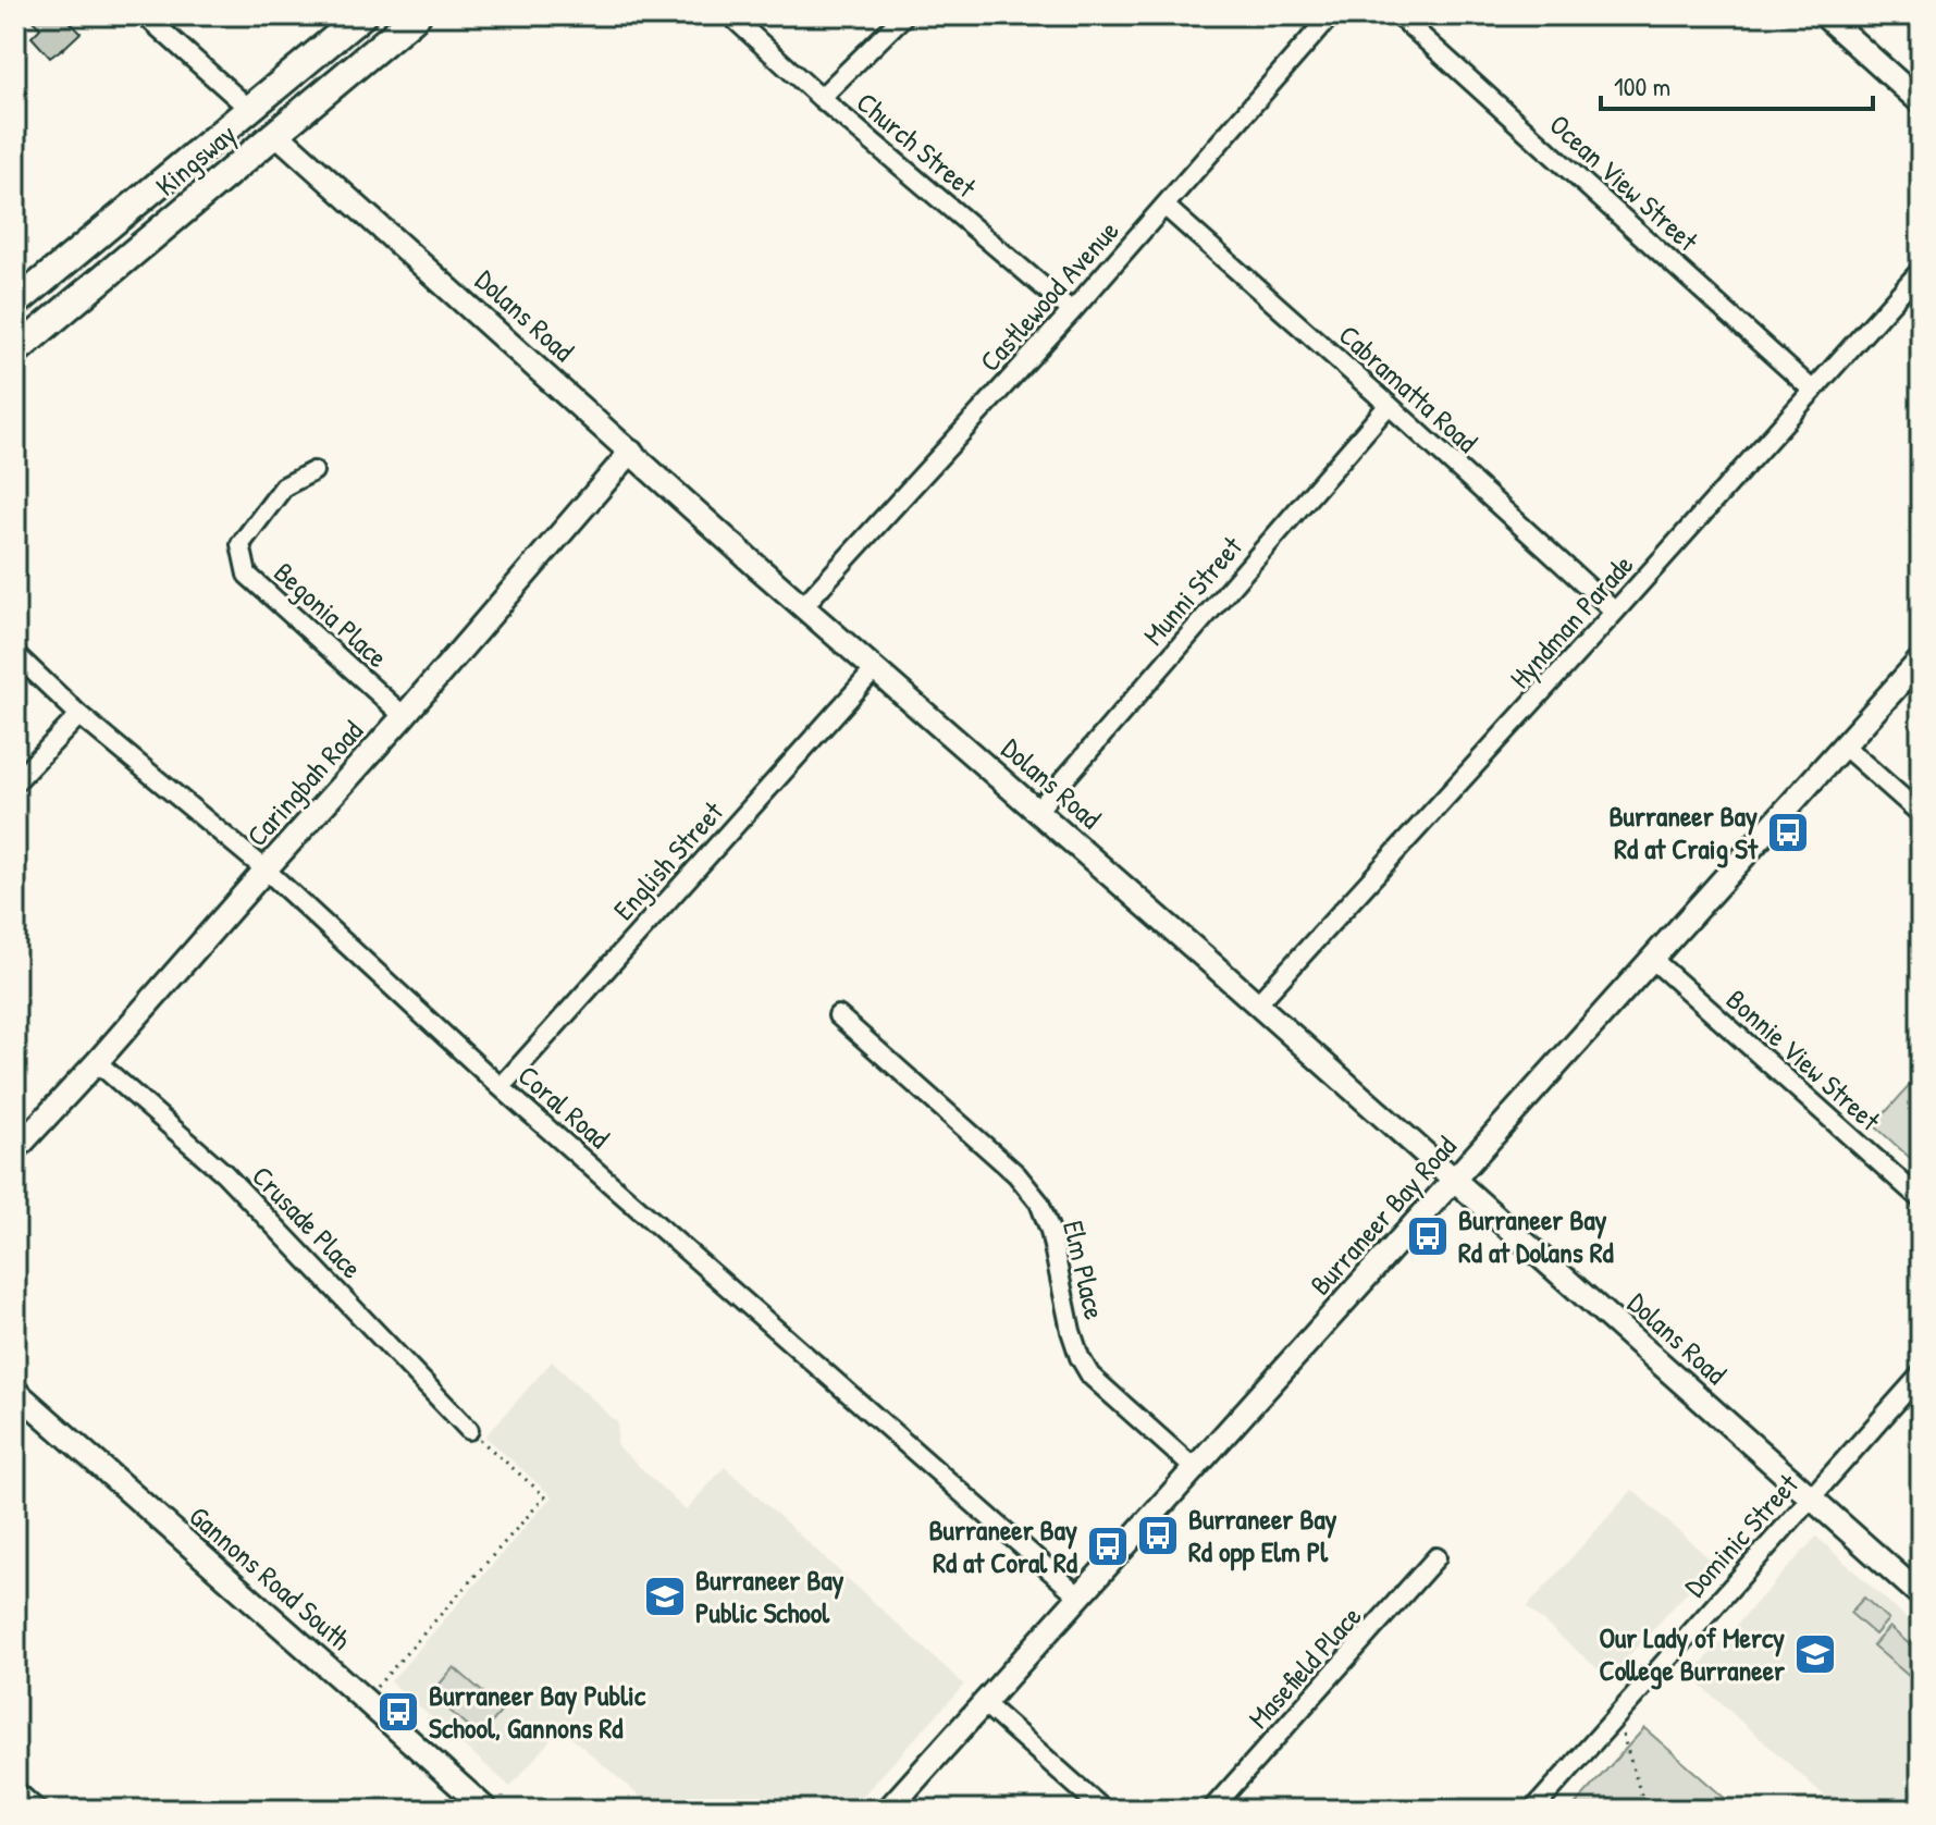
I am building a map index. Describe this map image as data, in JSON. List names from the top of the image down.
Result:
{
  "streets": {
    "main road": ["Kingsway", "Dolans Road"],
    "street": [
      "Church Street",
      "Ocean View Street",
      "Castlewood Avenue",
      "Cabramatta Road",
      "Munni Street",
      "Begonia Place",
      "Hyndman Parade",
      "Caringbah Road",
      "English Street",
      "Bonnie View Street",
      "Coral Road",
      "Burraneer Bay Road",
      "Crusade Place",
      "Elm Place",
      "Dominic Street",
      "Gannons Road South",
      "Masefield Place"
    ]
  },
  "crossings": [
    ["Church Street", "Castlewood Avenue"],
    ["Kingsway", "Dolans Road"],
    ["Ocean View Street", "Hyndman Parade"],
    ["Castlewood Avenue", "Dolans Road"],
    ["Castlewood Avenue", "Cabramatta Road"],
    ["Dolans Road", "Munni Street"],
    ["Dolans Road", "Hyndman Parade"],
    ["Dolans Road", "Caringbah Road"],
    ["Dolans Road", "English Street"],
    ["Dolans Road", "Burraneer Bay Road"],
    ["Dolans Road", "Dominic Street"],
    ["Cabramatta Road", "Munni Street"],
    ["Cabramatta Road", "Hyndman Parade"],
    ["Begonia Place", "Caringbah Road"],
    ["Caringbah Road", "Coral Road"],
    ["Caringbah Road", "Crusade Place"],
    ["English Street", "Coral Road"],
    ["Bonnie View Street", "Burraneer Bay Road"],
    ["Coral Road", "Burraneer Bay Road"],
    ["Burraneer Bay Road", "Elm Place"]
  ],
  "places": {
    "bus stop": [
      "Burraneer Bay Rd at Craig St",
      "Burraneer Bay Rd at Dolans Rd",
      "Burraneer Bay Rd opp Elm Pl",
      "Burraneer Bay Rd at Coral Rd",
      "Burraneer Bay Public School, Gannons Rd"
    ],
    "school or university": ["Burraneer Bay Public School", "Our Lady of Mercy College Burraneer"]
  },
  "scale_bar": "100 m"
}
